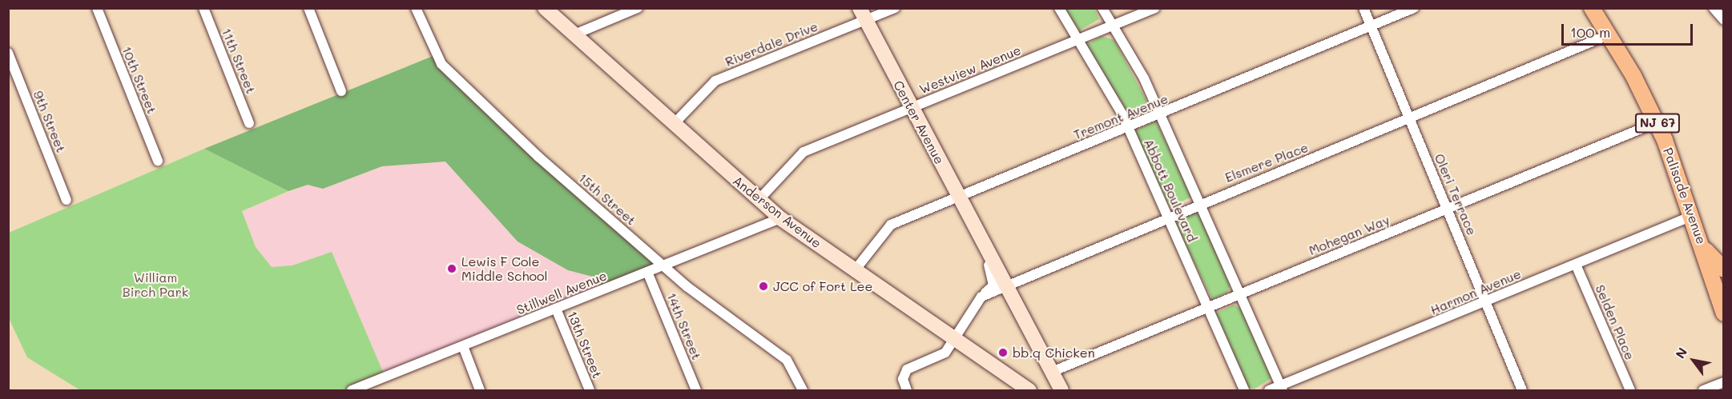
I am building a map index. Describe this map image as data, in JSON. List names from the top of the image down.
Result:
{
  "streets": {
    "main road": [
      "Center Avenue",
      "NJ 67",
      "Palisade Avenue",
      "Anderson Avenue"
    ],
    "street": [
      "Riverdale Drive",
      "11th Street",
      "Westview Avenue",
      "10th Street",
      "Tremont Avenue",
      "9th Street",
      "Elsmere Place",
      "Abbott Boulevard",
      "Oleri Terrace",
      "15th Street",
      "Mohegan Way",
      "Harmon Avenue",
      "Stillwell Avenue",
      "Selden Place",
      "14th Street",
      "13th Street"
    ]
  },
  "crossings": [
    ["Riverdale Drive", "Center Avenue"],
    ["Riverdale Drive", "Anderson Avenue"],
    ["Westview Avenue", "Center Avenue"],
    ["Westview Avenue", "Abbott Boulevard"],
    ["Westview Avenue", "Anderson Avenue"],
    ["Tremont Avenue", "Center Avenue"],
    ["Tremont Avenue", "Abbott Boulevard"],
    ["Tremont Avenue", "Oleri Terrace"],
    ["Tremont Avenue", "Anderson Avenue"],
    ["Center Avenue", "Elsmere Place"],
    ["Center Avenue", "Mohegan Way"],
    ["Elsmere Place", "Abbott Boulevard"],
    ["Elsmere Place", "Oleri Terrace"],
    ["Elsmere Place", "Palisade Avenue"],
    ["Abbott Boulevard", "Mohegan Way"],
    ["Abbott Boulevard", "Harmon Avenue"],
    ["Oleri Terrace", "Mohegan Way"],
    ["Oleri Terrace", "Harmon Avenue"],
    ["Palisade Avenue", "Mohegan Way"],
    ["Palisade Avenue", "Harmon Avenue"],
    ["15th Street", "Stillwell Avenue"],
    ["Anderson Avenue", "Stillwell Avenue"],
    ["Harmon Avenue", "Selden Place"],
    ["Stillwell Avenue", "14th Street"],
    ["Stillwell Avenue", "13th Street"]
  ],
  "parks": ["William Birch Park"],
  "places": ["Lewis F Cole Middle School", "JCC of Fort Lee", "bb.q Chicken"],
  "scale_bar": "100 m",
  "north": "top left"
}
